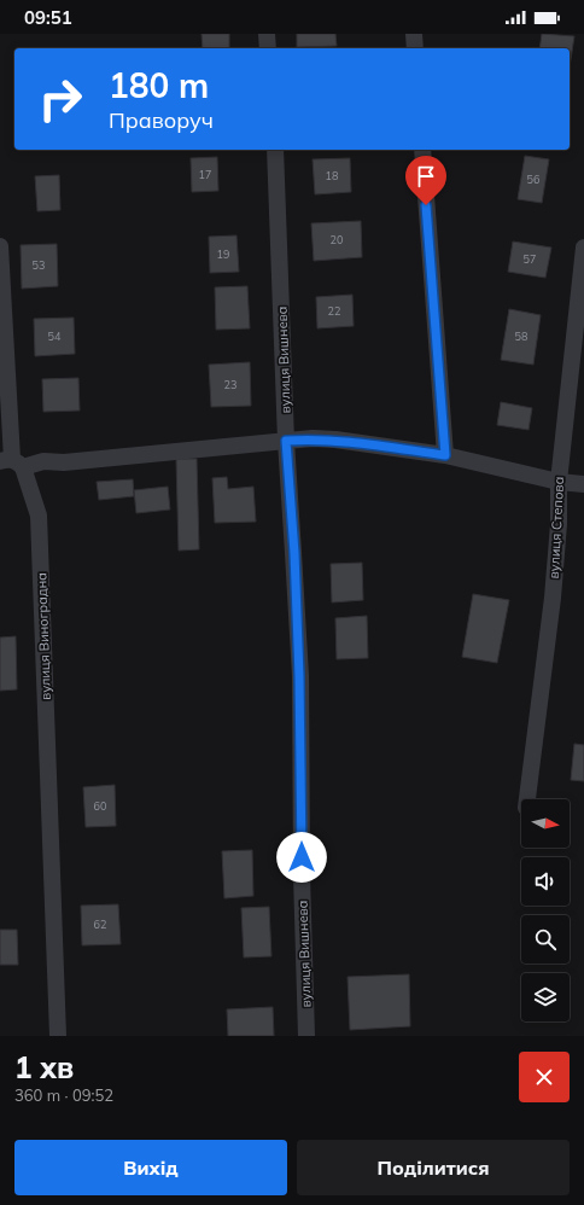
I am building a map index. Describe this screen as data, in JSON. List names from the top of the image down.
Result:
{
  "streets": {
    "street": ["вулиця Вишнева", "вулиця Степова", "вулиця Виноградна"]
  },
  "house_numbers": [
    "17",
    "18",
    "56",
    "20",
    "19",
    "57",
    "53",
    "22",
    "54",
    "58",
    "23",
    "60",
    "62"
  ],
  "north": "right",
  "page": {
    "status": "09:51",
    "turn": ["180 m", "Праворуч"],
    "heading": ["1 хв", "360 m · 09:52"],
    "buttons": ["Вихід", "Поділитися"]
  }
}
